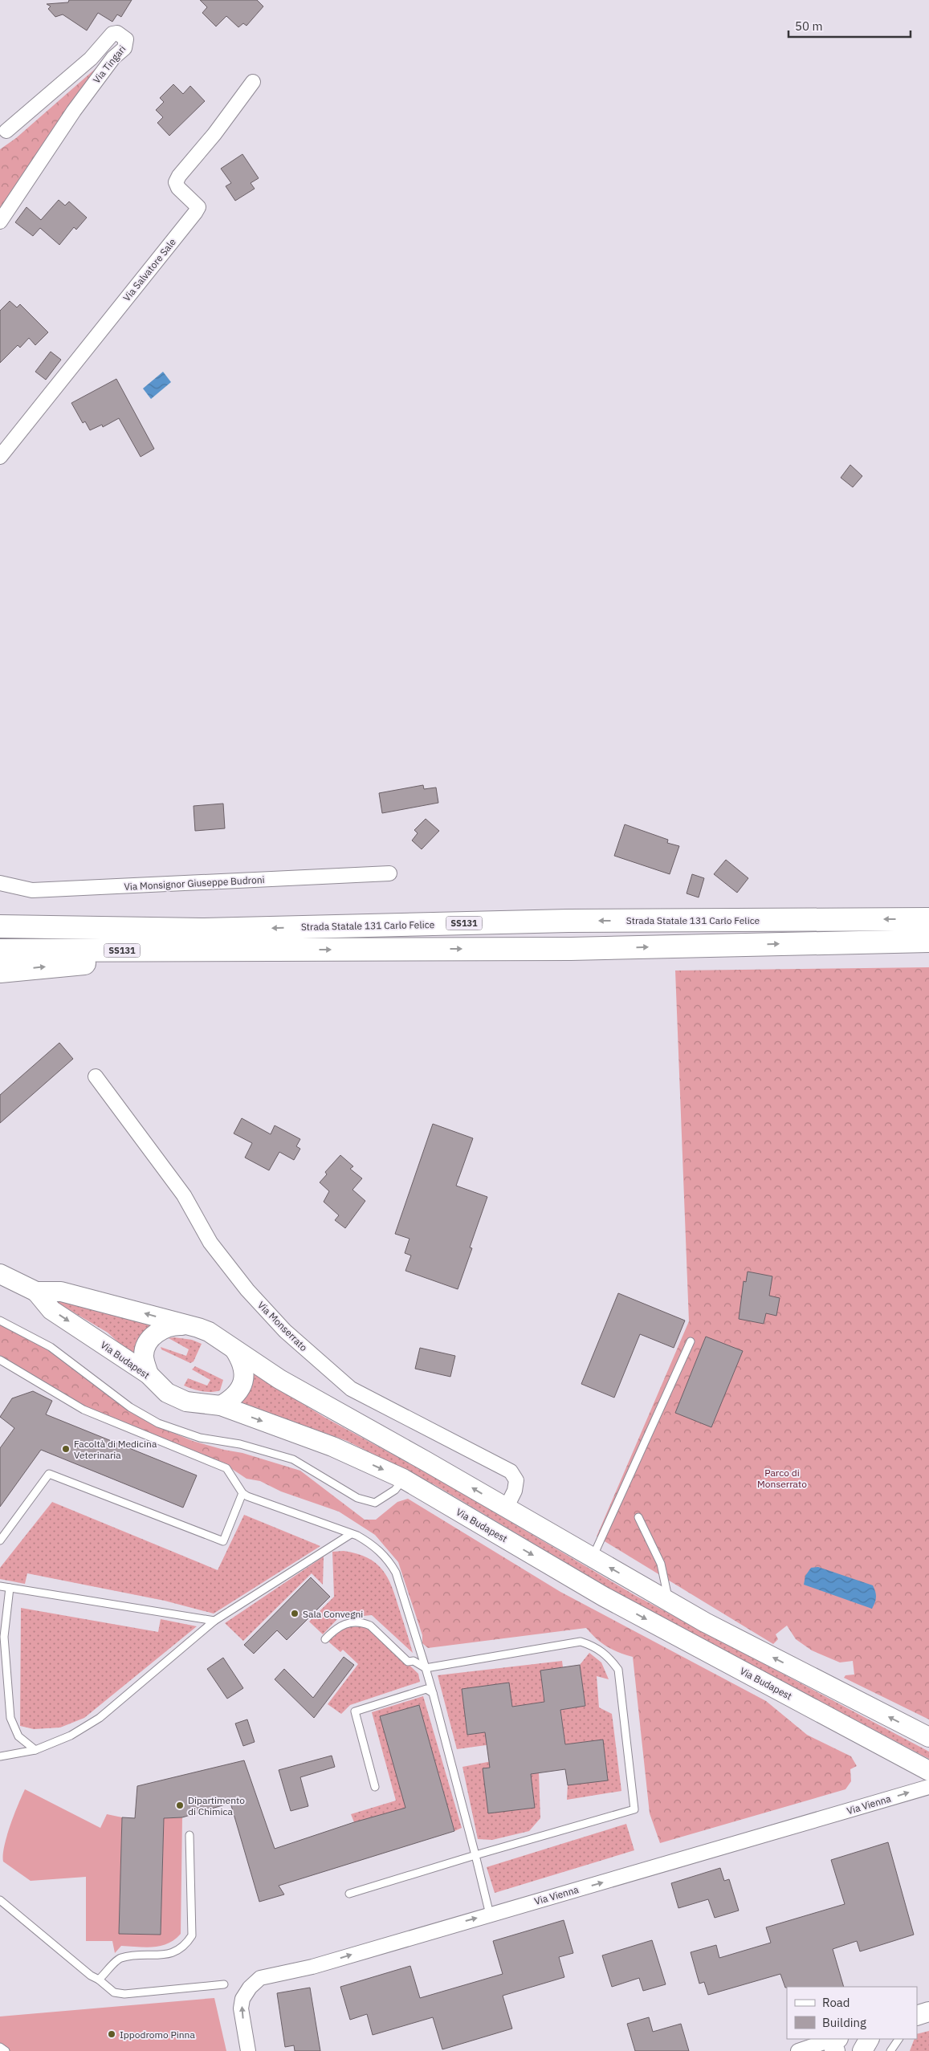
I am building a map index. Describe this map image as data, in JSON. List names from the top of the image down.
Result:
{
  "streets": {
    "highway": ["Strada Statale 131 Carlo Felice", "SS131"],
    "main road": ["Via Budapest"],
    "street": [
      "Via Tingari",
      "Via Salvatore Sale",
      "Via Monsignor Giuseppe Budroni",
      "Via Monserrato",
      "Via Vienna"
    ]
  },
  "crossings": [
    ["Via Monserrato", "Via Budapest"]
  ],
  "one_way": ["Via Vienna"],
  "parks": ["Parco di Monserrato"],
  "places": [
    "Facoltà di Medicina Veterinaria",
    "Sala Convegni",
    "Dipartimento di Chimica",
    "Ippodromo Pinna"
  ],
  "legend": ["Road", "Building"],
  "scale_bar": "50 m"
}
